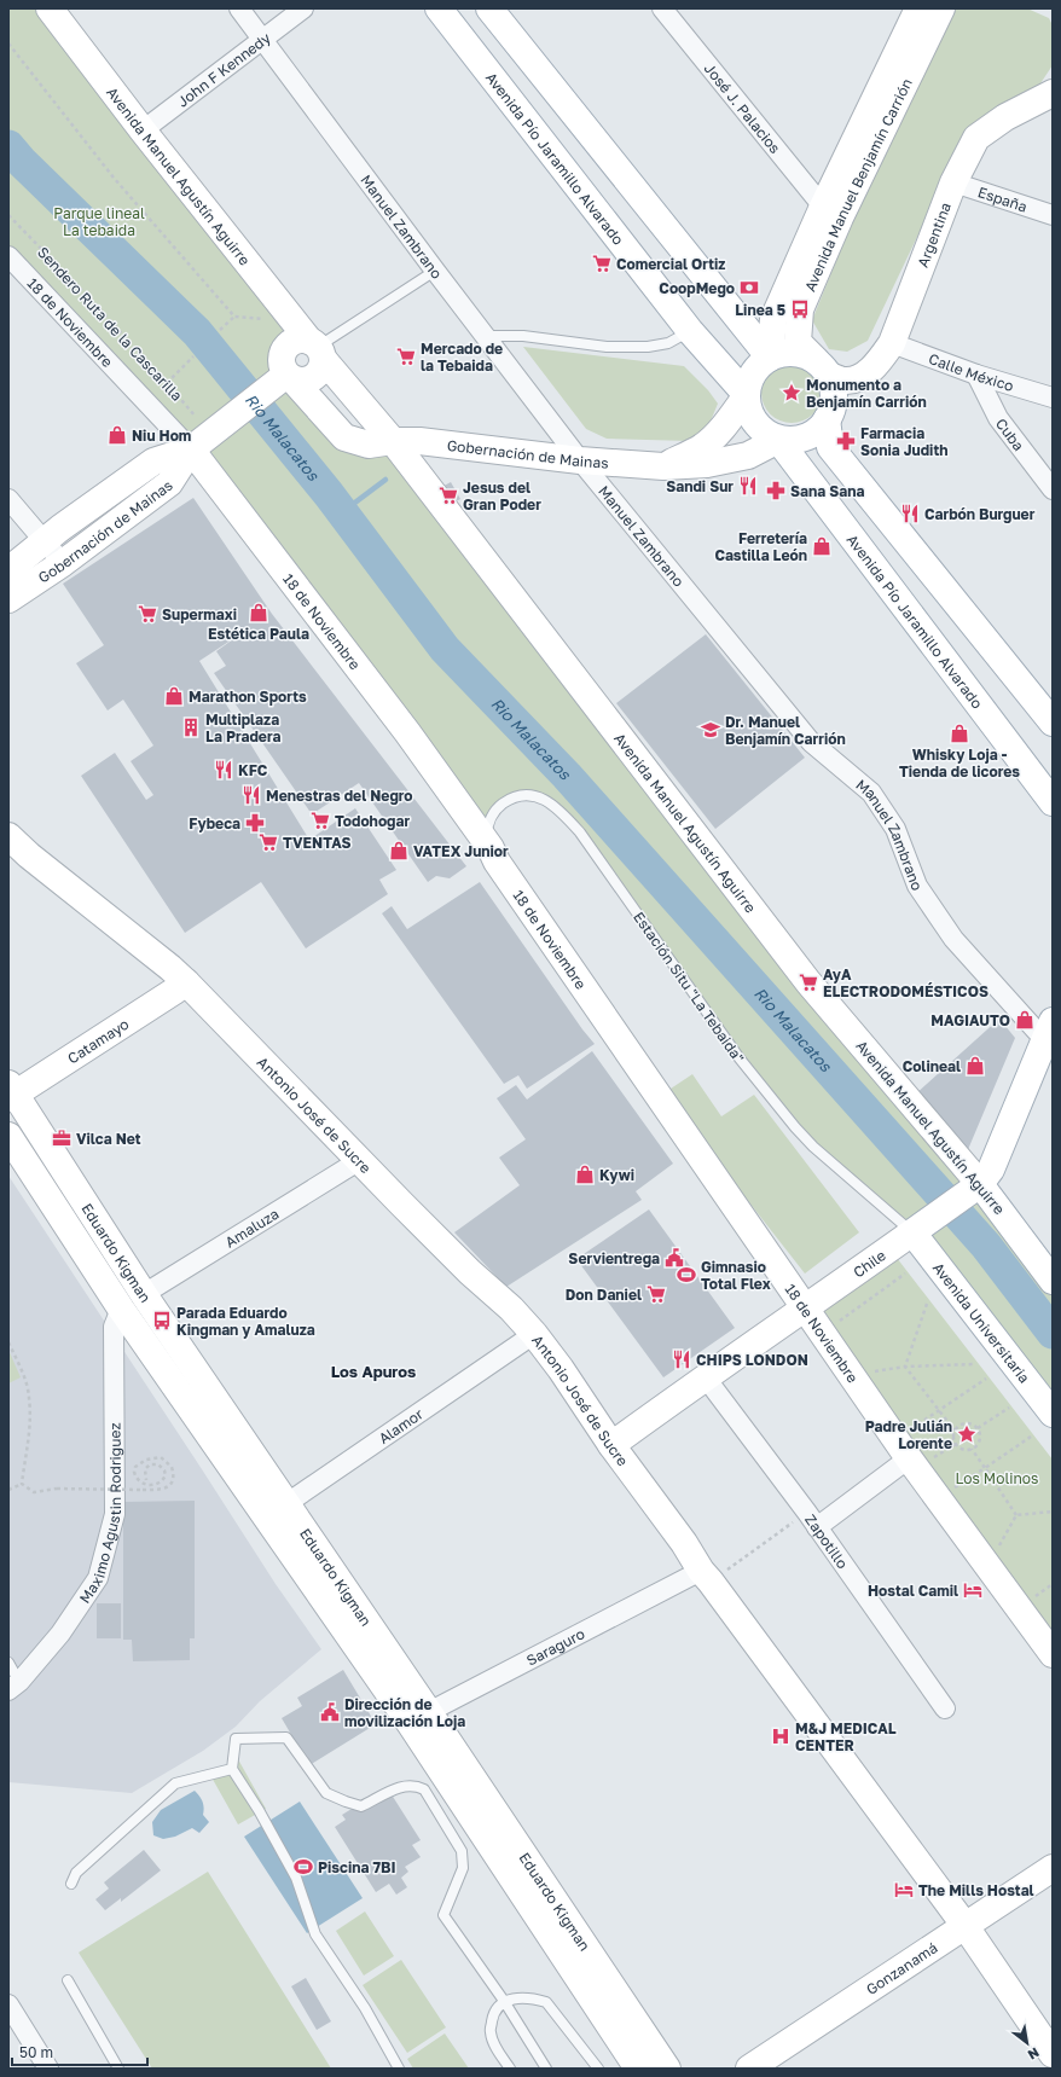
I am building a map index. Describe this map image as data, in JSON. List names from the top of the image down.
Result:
{
  "streets": {
    "street": [
      "John F Kennedy",
      "José J. Palacios",
      "Avenida Pío Jaramillo Alvarado",
      "Avenida Manuel Agustín Aguirre",
      "Avenida Manuel Benjamín Carrión",
      "España",
      "Manuel Zambrano",
      "Argentina",
      "18 de Noviembre",
      "Calle México",
      "Cuba",
      "Gobernación de Mainas",
      "Catamayo",
      "Antonio José de Sucre",
      "Amaluza",
      "Eduardo Kigman",
      "Chile",
      "Avenida Universitaria",
      "Alamor",
      "Maximo Agustin Rodriguez",
      "Zapotillo",
      "Saraguro",
      "Gonzanamá"
    ],
    "lane": ["Estación Situ \"La Tebaida\""],
    "path": ["Sendero Ruta de la Cascarilla"]
  },
  "crossings": [
    ["John F Kennedy", "Avenida Manuel Agustín Aguirre"],
    ["John F Kennedy", "Manuel Zambrano"],
    ["José J. Palacios", "Avenida Manuel Benjamín Carrión"],
    ["Avenida Pío Jaramillo Alvarado", "Avenida Manuel Benjamín Carrión"],
    ["Avenida Pío Jaramillo Alvarado", "Argentina"],
    ["Avenida Pío Jaramillo Alvarado", "Gobernación de Mainas"],
    ["Avenida Manuel Agustín Aguirre", "Gobernación de Mainas"],
    ["Avenida Manuel Agustín Aguirre", "Chile"],
    ["Avenida Manuel Benjamín Carrión", "Argentina"],
    ["Avenida Manuel Benjamín Carrión", "Gobernación de Mainas"],
    ["España", "Argentina"],
    ["Manuel Zambrano", "Gobernación de Mainas"],
    ["Manuel Zambrano", "Chile"],
    ["Argentina", "Calle México"],
    ["Argentina", "Gobernación de Mainas"],
    ["18 de Noviembre", "Sendero Ruta de la Cascarilla"],
    ["18 de Noviembre", "Gobernación de Mainas"],
    ["18 de Noviembre", "Estación Situ \"La Tebaida\""],
    ["18 de Noviembre", "Chile"],
    ["Sendero Ruta de la Cascarilla", "Gobernación de Mainas"],
    ["Calle México", "Cuba"],
    ["Estación Situ \"La Tebaida\"", "Chile"],
    ["Estación Situ \"La Tebaida\"", "Avenida Universitaria"],
    ["Catamayo", "Antonio José de Sucre"],
    ["Catamayo", "Eduardo Kigman"],
    ["Antonio José de Sucre", "Amaluza"],
    ["Antonio José de Sucre", "Chile"],
    ["Antonio José de Sucre", "Alamor"],
    ["Antonio José de Sucre", "Saraguro"],
    ["Antonio José de Sucre", "Gonzanamá"],
    ["Amaluza", "Eduardo Kigman"],
    ["Eduardo Kigman", "Alamor"],
    ["Eduardo Kigman", "Maximo Agustin Rodriguez"],
    ["Eduardo Kigman", "Saraguro"],
    ["Chile", "Avenida Universitaria"],
    ["Chile", "Zapotillo"]
  ],
  "districts": ["Los Apuros"],
  "water": ["Rio Malacatos"],
  "parks": ["Parque lineal La tebaida", "Los Molinos"],
  "places": {
    "supermarket": [
      "Comercial Ortiz",
      "Mercado de la Tebaida",
      "Jesus del Gran Poder",
      "Supermaxi",
      "Todohogar",
      "TVENTAS",
      "AyA ELECTRODOMÉSTICOS",
      "Don Daniel"
    ],
    "bank": ["CoopMego"],
    "bus stop": ["Linea 5", "Parada Eduardo Kingman y Amaluza"],
    "place": ["Monumento a Benjamín Carrión", "Padre Julián Lorente"],
    "shop": [
      "Niu Hom",
      "Ferretería Castilla León",
      "Estética Paula",
      "Marathon Sports",
      "Whisky Loja - Tienda de licores",
      "VATEX Junior",
      "MAGIAUTO",
      "Colineal",
      "Kywi"
    ],
    "pharmacy": ["Farmacia Sonia Judith", "Sana Sana", "Fybeca"],
    "restaurant": [
      "Sandi Sur",
      "Carbón Burguer",
      "KFC",
      "Menestras del Negro",
      "CHIPS LONDON"
    ],
    "building": ["Multiplaza La Pradera"],
    "school or university": ["Dr. Manuel Benjamín Carrión"],
    "office": ["Vilca Net"],
    "public building": ["Servientrega", "Dirección de movilización Loja"],
    "sports": ["Gimnasio Total Flex", "Piscina 7BI"],
    "hotel": ["Hostal Camil", "The Mills Hostal"],
    "hospital": ["M&J MEDICAL CENTER"]
  },
  "scale_bar": "50 m",
  "north": "bottom right"
}
